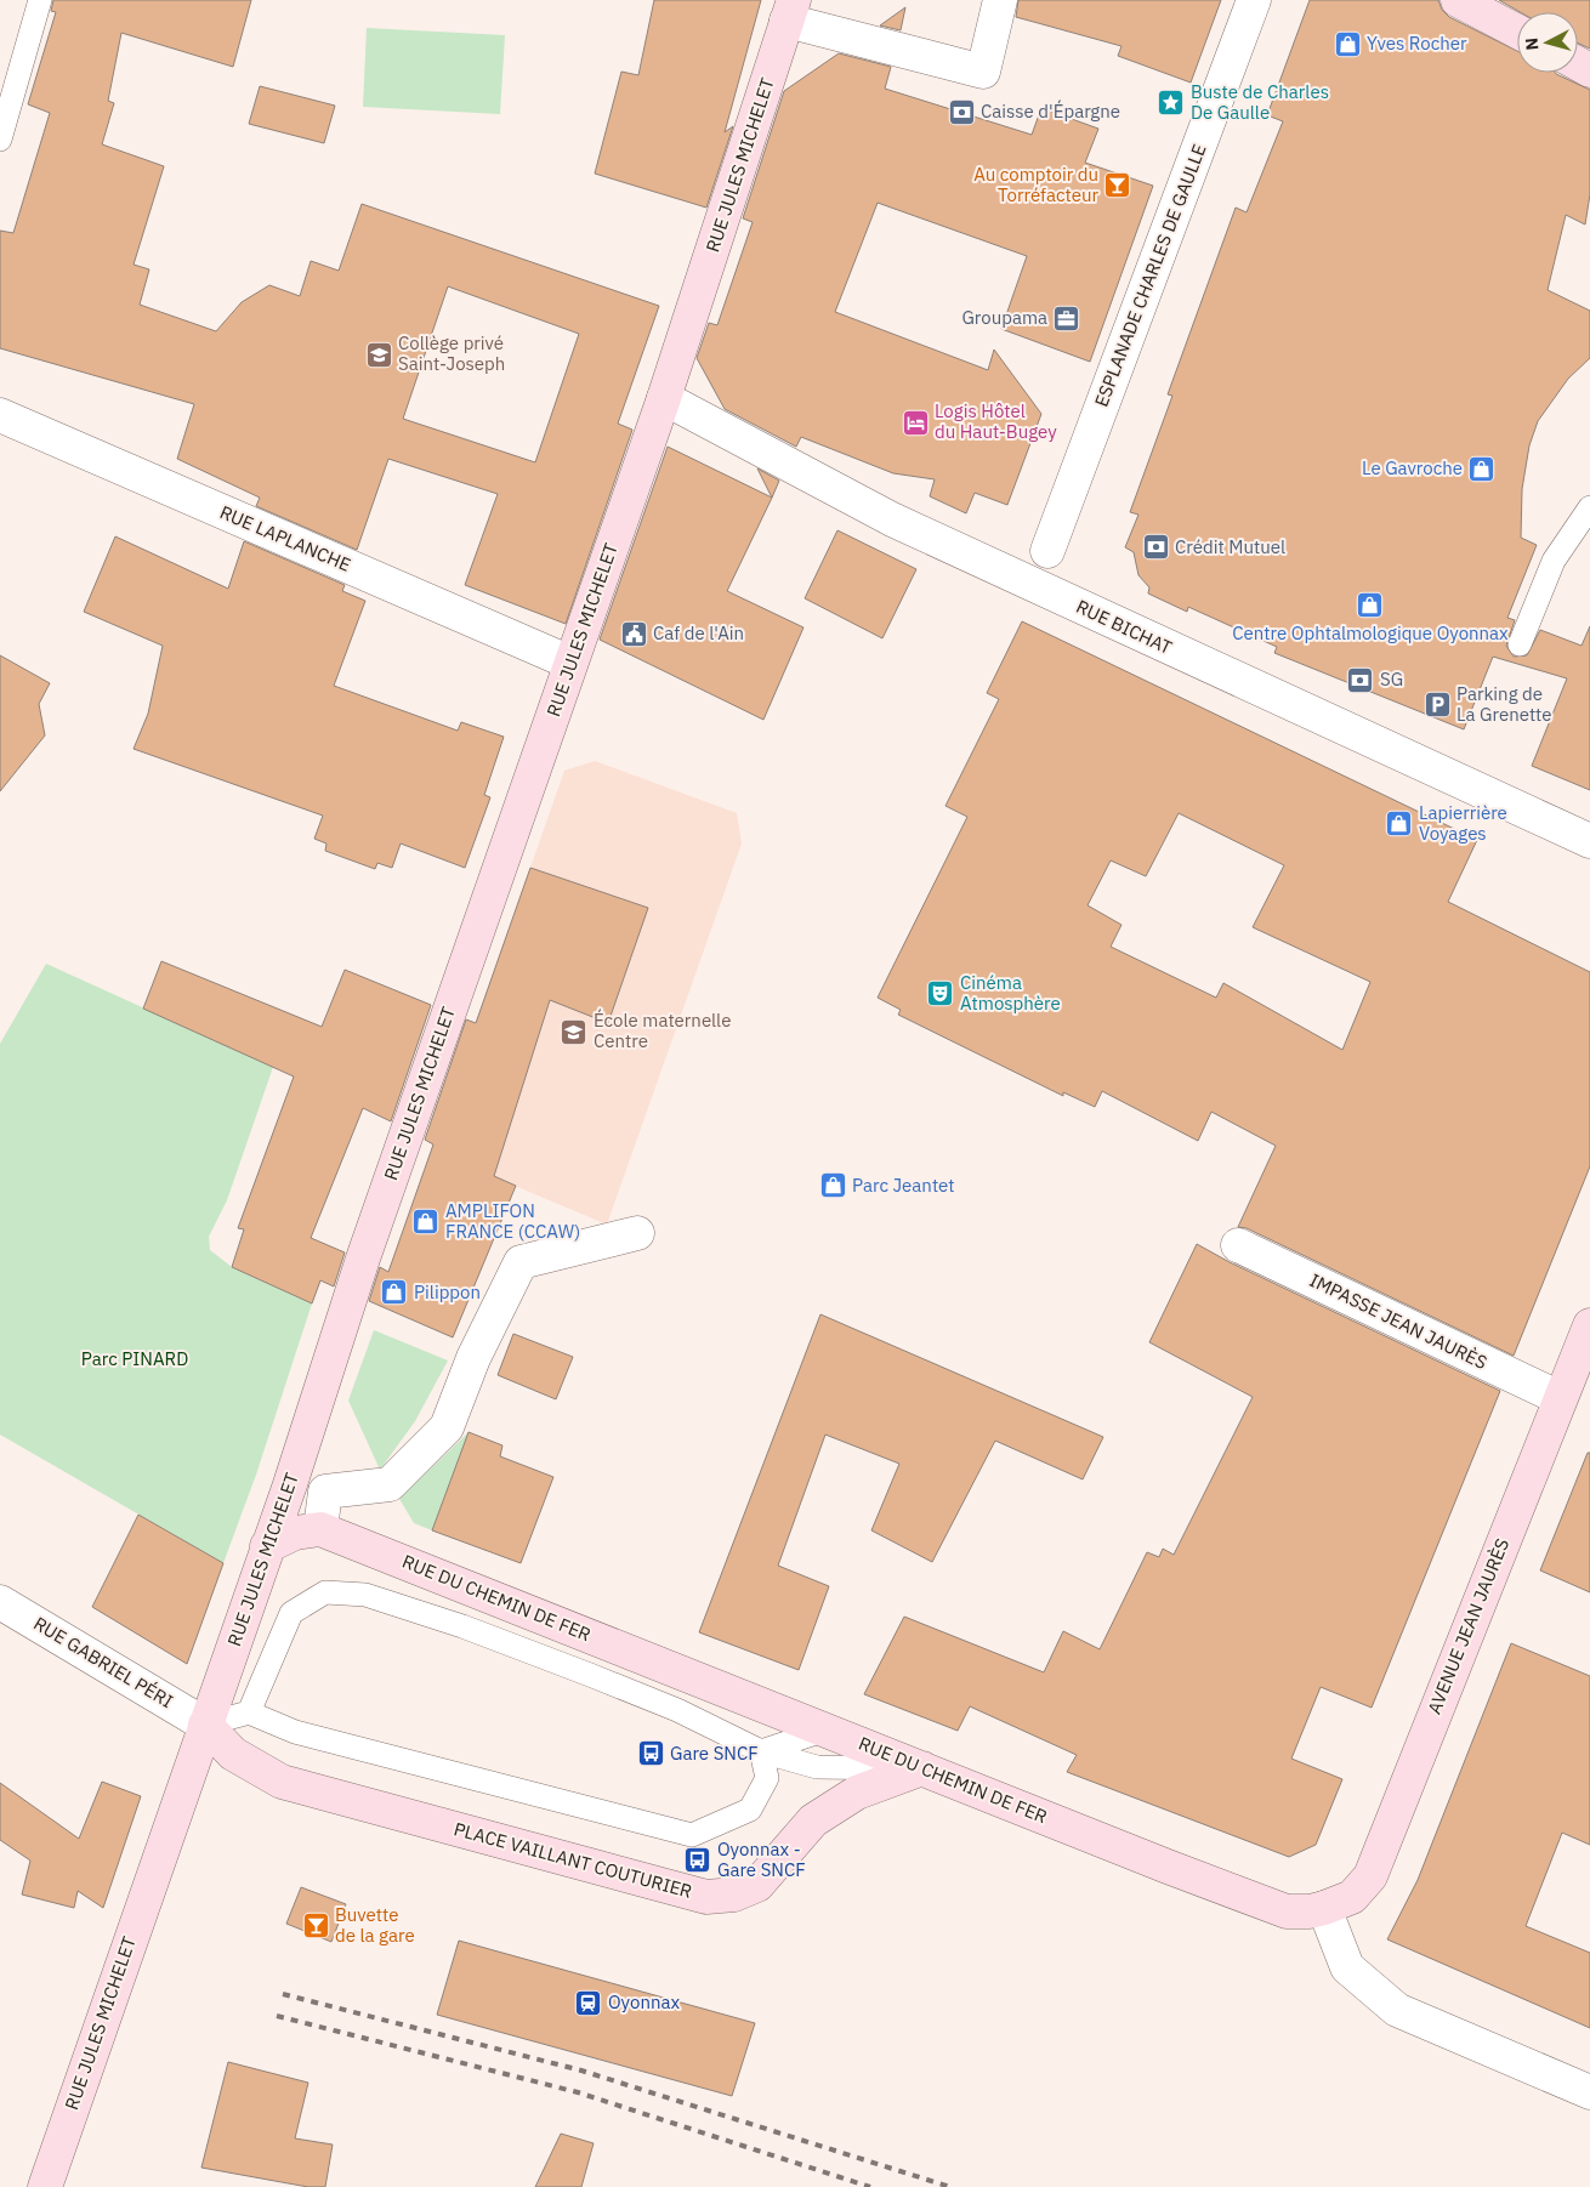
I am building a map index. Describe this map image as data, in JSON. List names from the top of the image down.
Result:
{
  "streets": {
    "street": [
      "RUE JULES MICHELET",
      "ESPLANADE CHARLES DE GAULLE",
      "RUE LAPLANCHE",
      "RUE BICHAT",
      "IMPASSE JEAN JAURÈS",
      "RUE DU CHEMIN DE FER",
      "AVENUE JEAN JAURÈS",
      "RUE GABRIEL PÉRI",
      "PLACE VAILLANT COUTURIER"
    ]
  },
  "crossings": [
    ["RUE JULES MICHELET", "RUE LAPLANCHE"],
    ["RUE JULES MICHELET", "RUE BICHAT"],
    ["RUE JULES MICHELET", "RUE GABRIEL PÉRI"],
    ["RUE JULES MICHELET", "PLACE VAILLANT COUTURIER"],
    ["IMPASSE JEAN JAURÈS", "AVENUE JEAN JAURÈS"],
    ["RUE DU CHEMIN DE FER", "AVENUE JEAN JAURÈS"],
    ["RUE DU CHEMIN DE FER", "PLACE VAILLANT COUTURIER"],
    ["RUE GABRIEL PÉRI", "PLACE VAILLANT COUTURIER"]
  ],
  "parks": ["Parc PINARD"],
  "places": {
    "shop": [
      "Yves Rocher",
      "Le Gavroche",
      "Centre Ophtalmologique Oyonnax",
      "Lapierrière Voyages",
      "Parc Jeantet",
      "AMPLIFON FRANCE (CCAW)",
      "Pilippon"
    ],
    "place": ["Buste de Charles De Gaulle"],
    "bank": ["Caisse d'Épargne", "Crédit Mutuel", "SG"],
    "bar": ["Au comptoir du Torréfacteur", "Buvette de la gare"],
    "office": ["Groupama"],
    "school or university": ["Collège privé Saint-Joseph", "École maternelle Centre"],
    "hotel": ["Logis Hôtel du Haut-Bugey"],
    "public building": ["Caf de l'Ain"],
    "parking": ["Parking de La Grenette"],
    "theatre": ["Cinéma Atmosphère"],
    "bus stop": ["Gare SNCF", "Oyonnax - Gare SNCF"],
    "station": ["Oyonnax"]
  },
  "north": "left"
}
